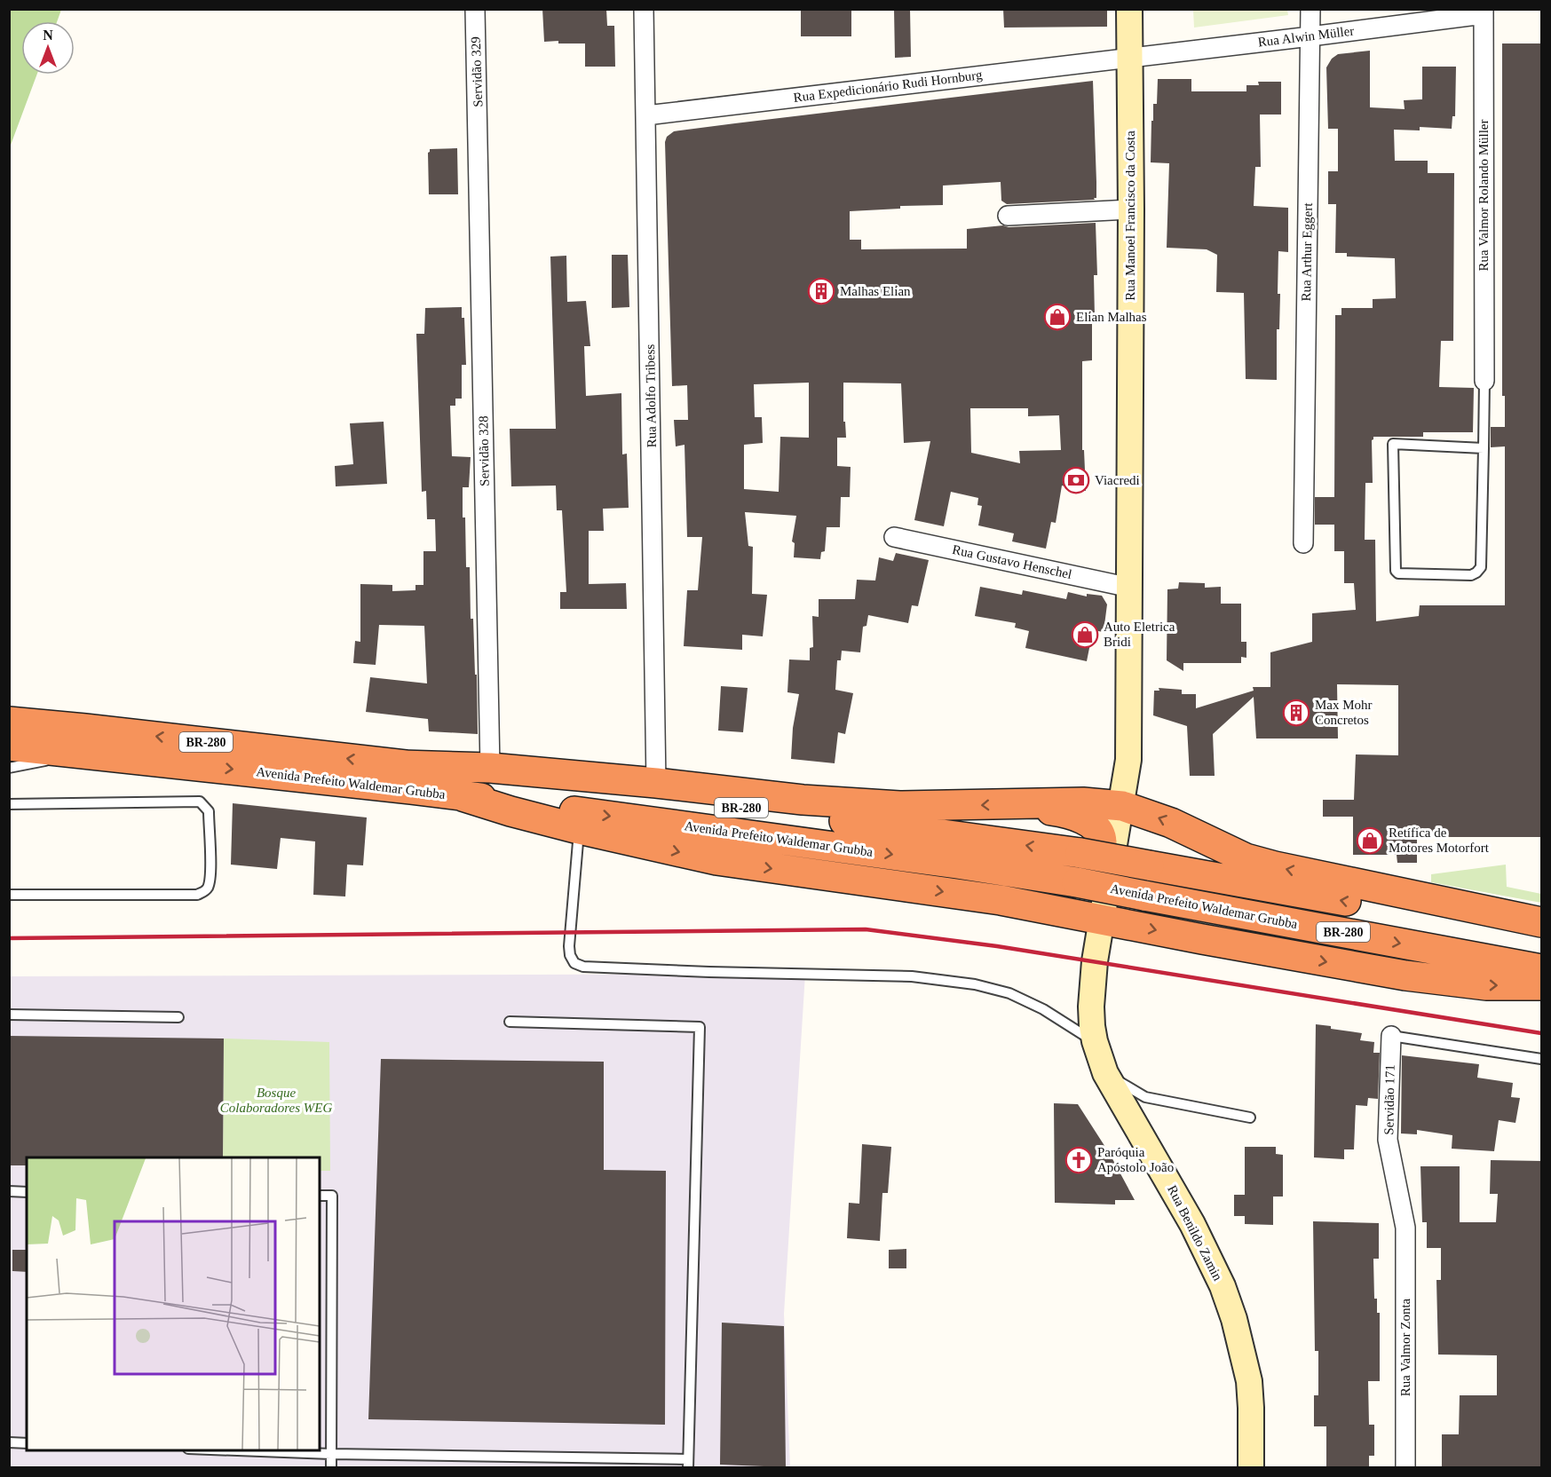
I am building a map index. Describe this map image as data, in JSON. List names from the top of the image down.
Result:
{
  "streets": {
    "highway": ["BR-280", "Avenida Prefeito Waldemar Grubba"],
    "main road": ["Rua Manoel Francisco da Costa", "Rua Benildo Zamin"],
    "street": [
      "Rua Alwin Müller",
      "Servidão 329",
      "Rua Expedicionário Rudi Hornburg",
      "Rua Valmor Rolando Müller",
      "Rua Arthur Eggert",
      "Rua Adolfo Tribess",
      "Servidão 328",
      "Rua Gustavo Henschel",
      "Servidão 171",
      "Rua Valmor Zonta"
    ]
  },
  "crossings": [
    ["Rua Alwin Müller", "Rua Expedicionário Rudi Hornburg"],
    ["Rua Alwin Müller", "Rua Valmor Rolando Müller"],
    ["Rua Alwin Müller", "Rua Manoel Francisco da Costa"],
    ["Rua Alwin Müller", "Rua Arthur Eggert"],
    ["Servidão 329", "Servidão 328"],
    ["Rua Expedicionário Rudi Hornburg", "Rua Manoel Francisco da Costa"],
    ["Rua Expedicionário Rudi Hornburg", "Rua Adolfo Tribess"],
    ["Rua Manoel Francisco da Costa", "Rua Gustavo Henschel"],
    ["Rua Manoel Francisco da Costa", "Rua Benildo Zamin"],
    ["Servidão 171", "Rua Valmor Zonta"]
  ],
  "parks": ["Bosque Colaboradores WEG"],
  "places": {
    "building": ["Malhas Elian", "Max Mohr Concretos"],
    "shop": ["Elian Malhas", "Auto Eletrica Bridi", "Retífica de Motores Motorfort"],
    "bank": ["Viacredi"],
    "church": ["Paróquia Apóstolo João"]
  },
  "north": "top"
}
